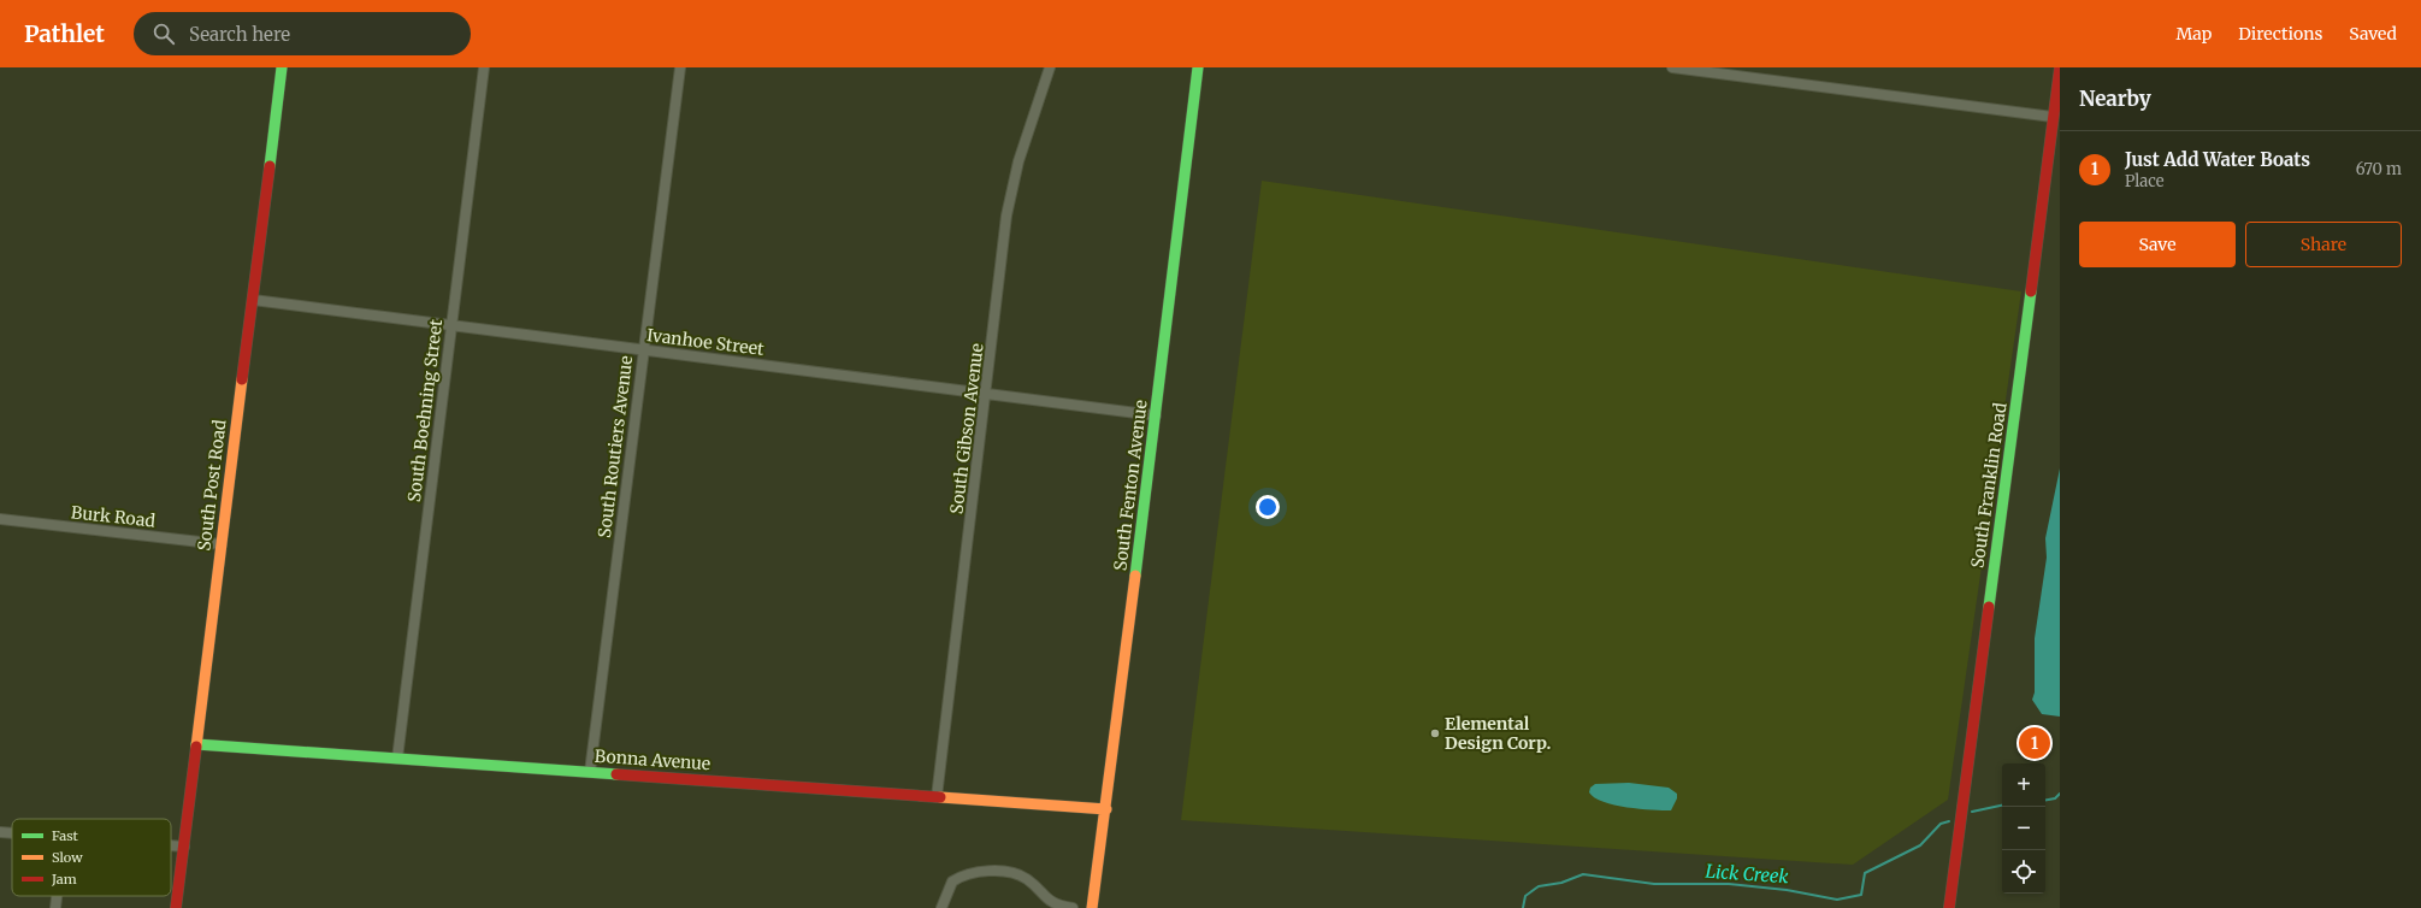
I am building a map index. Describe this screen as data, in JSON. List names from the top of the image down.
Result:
{
  "streets": {
    "street": [
      "Ivanhoe Street",
      "South Boehning Street",
      "South Gibson Avenue",
      "South Routiers Avenue",
      "South Post Road",
      "South Fenton Avenue",
      "South Franklin Road",
      "Burk Road",
      "Bonna Avenue"
    ]
  },
  "crossings": [
    ["Ivanhoe Street", "South Boehning Street"],
    ["Ivanhoe Street", "South Gibson Avenue"],
    ["Ivanhoe Street", "South Routiers Avenue"],
    ["Ivanhoe Street", "South Post Road"],
    ["Ivanhoe Street", "South Fenton Avenue"],
    ["South Boehning Street", "Bonna Avenue"],
    ["South Gibson Avenue", "Bonna Avenue"],
    ["South Routiers Avenue", "Bonna Avenue"],
    ["South Post Road", "Burk Road"],
    ["South Post Road", "Bonna Avenue"],
    ["South Fenton Avenue", "Bonna Avenue"]
  ],
  "water": ["Lick Creek"],
  "places": ["Elemental Design Corp."],
  "legend": ["Fast", "Slow", "Jam"],
  "page": {
    "header": "Pathlet",
    "search": "Search here",
    "nav": ["Map", "Directions", "Saved"],
    "heading": "Nearby",
    "list": [
      {
        "mark": "1",
        "name": "Just Add Water Boats",
        "note": "Place",
        "value": "670 m"
      }
    ],
    "buttons": ["Save", "Share"],
    "pins": "1",
    "map_buttons": ["+", "−"]
  }
}
